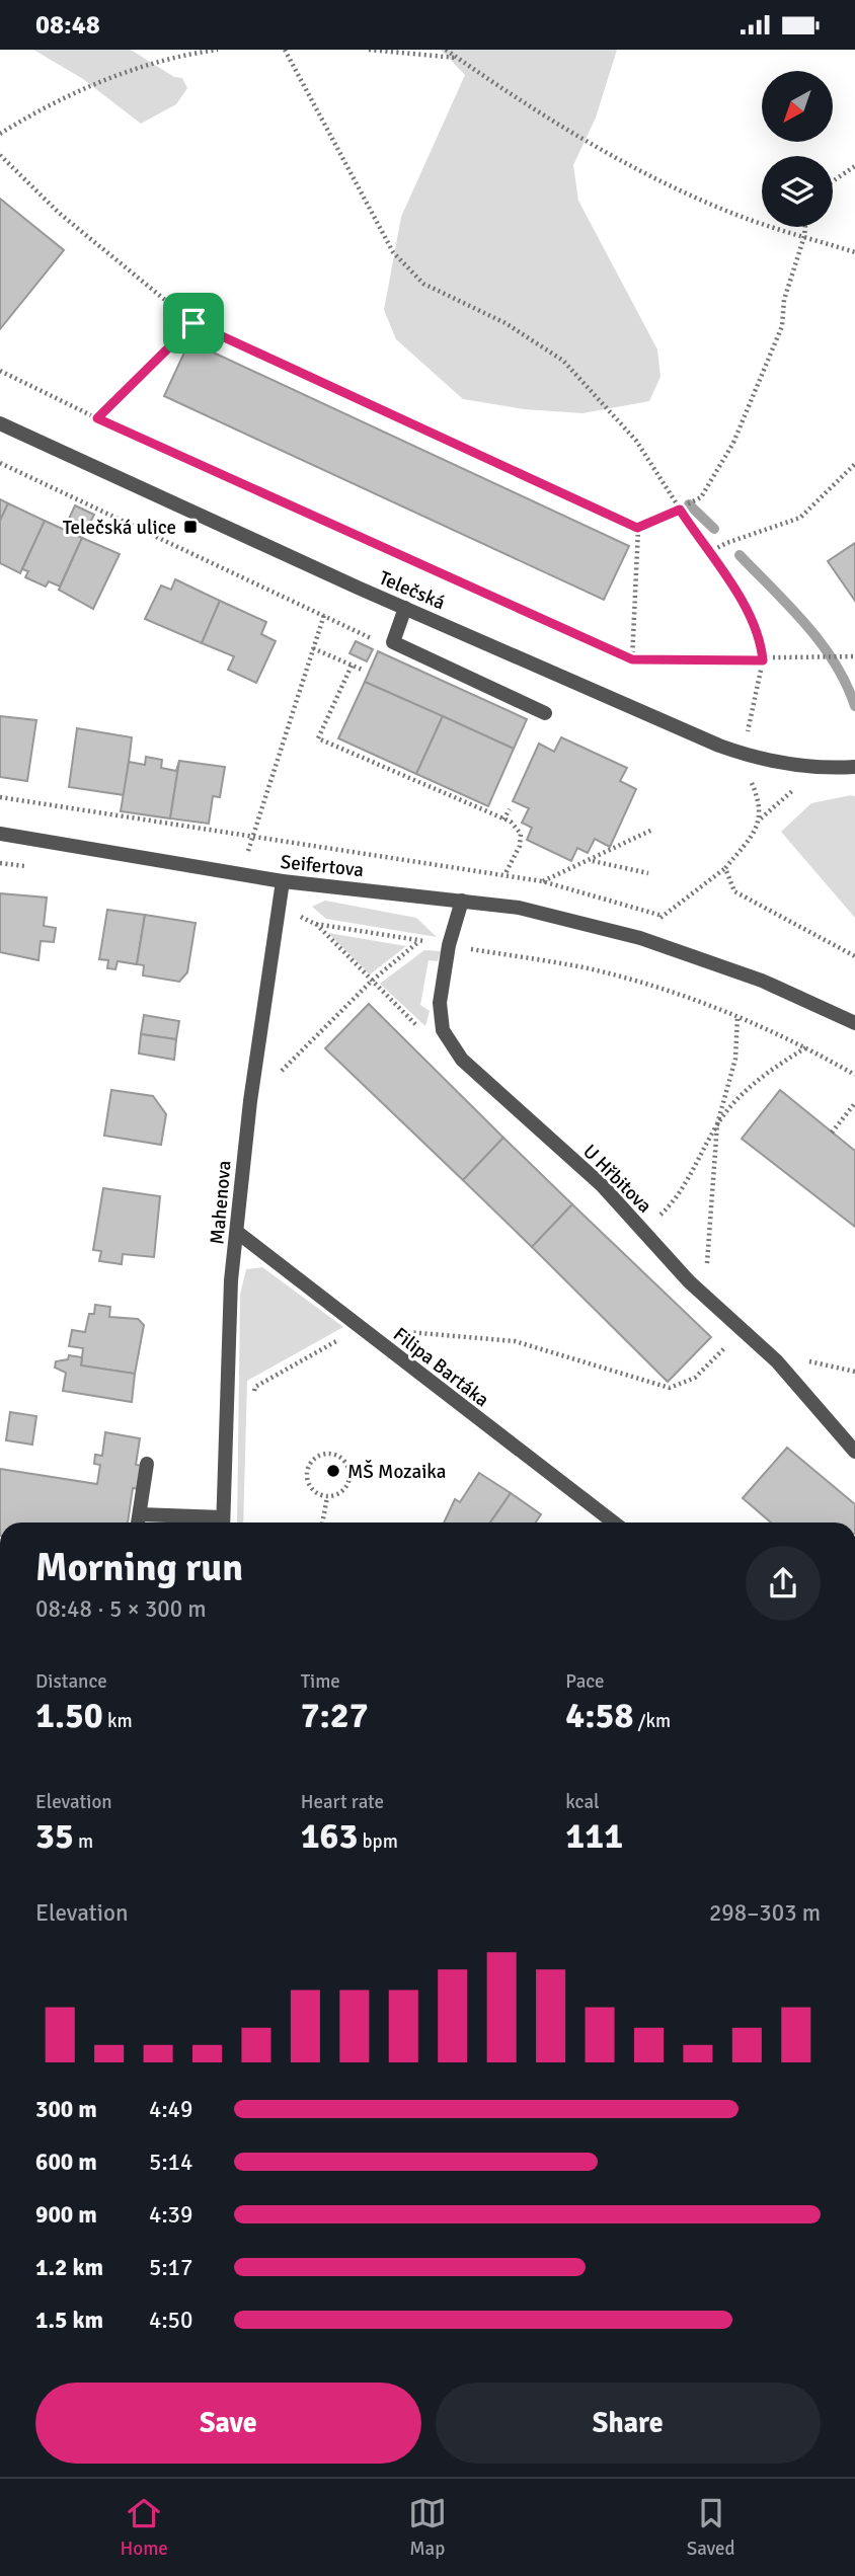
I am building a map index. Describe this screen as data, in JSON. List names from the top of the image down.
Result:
{
  "streets": {
    "street": [
      "Telečská",
      "Seifertova",
      "U Hřbitova",
      "Mahenova",
      "Filipa Bartáka"
    ]
  },
  "crossings": [
    ["Seifertova", "Mahenova"],
    ["Mahenova", "Filipa Bartáka"]
  ],
  "places": {
    "transit": ["Telečská ulice"],
    "other": ["MŠ Mozaika"]
  },
  "north": "bottom left",
  "page": {
    "status": "08:48",
    "heading": ["Morning run", "08:48 · 5 × 300 m"],
    "stats": [
      ["Distance", "1.50 km"],
      ["Time", "7:27"],
      ["Pace", "4:58 /km"],
      ["Elevation", "35 m"],
      ["Heart rate", "163 bpm"],
      ["kcal", "111"]
    ],
    "chart": ["Elevation", "298–303 m"],
    "list": [
      {
        "name": "300 m",
        "note": "4:49"
      },
      {
        "name": "600 m",
        "note": "5:14"
      },
      {
        "name": "900 m",
        "note": "4:39"
      },
      {
        "name": "1.2 km",
        "note": "5:17"
      },
      {
        "name": "1.5 km",
        "note": "4:50"
      }
    ],
    "buttons": ["Save", "Share"],
    "tabs": ["Home", "Map", "Saved"]
  }
}
